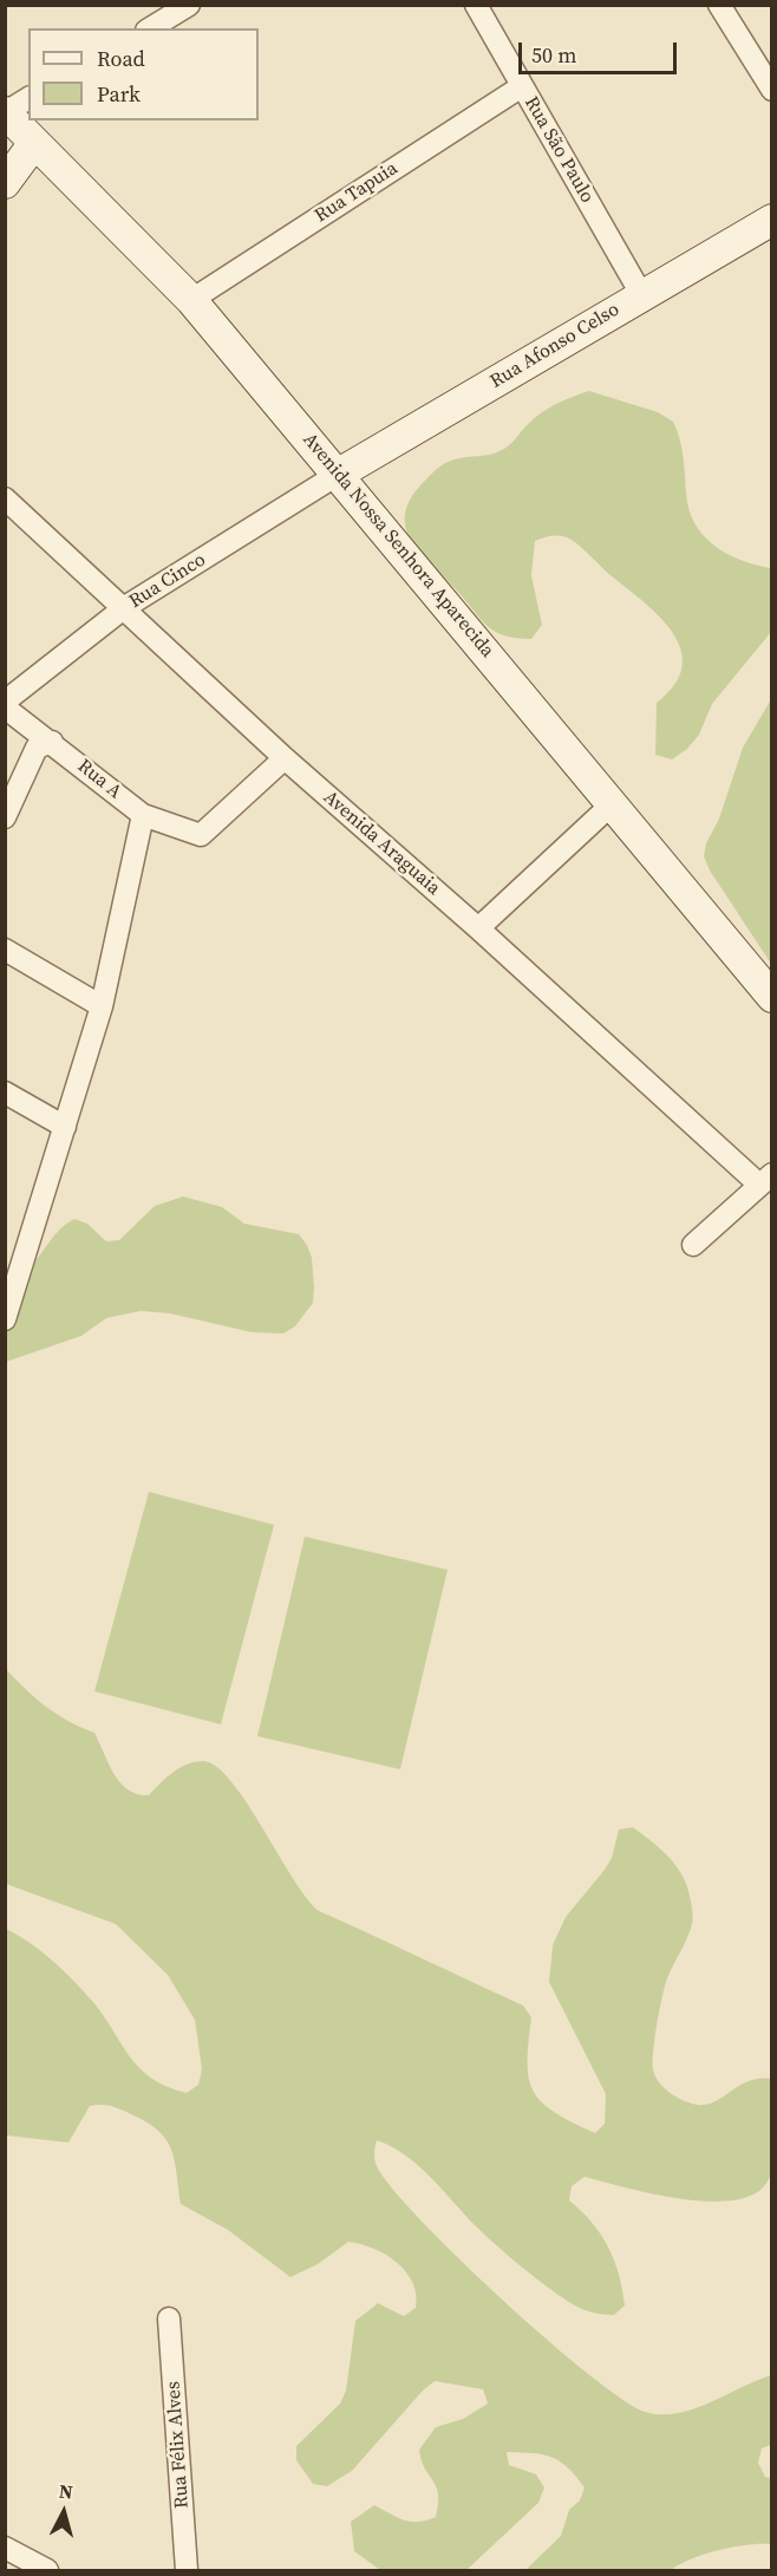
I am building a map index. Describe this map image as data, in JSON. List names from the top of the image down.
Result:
{
  "streets": {
    "street": [
      "Rua São Paulo",
      "Rua Tapuia",
      "Rua Afonso Celso",
      "Avenida Nossa Senhora Aparecida",
      "Rua Cinco",
      "Rua A",
      "Avenida Araguaia",
      "Rua Félix Alves"
    ]
  },
  "crossings": [
    ["Rua São Paulo", "Rua Tapuia"],
    ["Rua São Paulo", "Rua Afonso Celso"],
    ["Rua Tapuia", "Avenida Nossa Senhora Aparecida"],
    ["Rua Afonso Celso", "Avenida Nossa Senhora Aparecida"],
    ["Rua Afonso Celso", "Rua Cinco"],
    ["Avenida Nossa Senhora Aparecida", "Rua Cinco"],
    ["Rua Cinco", "Avenida Araguaia"],
    ["Rua A", "Avenida Araguaia"]
  ],
  "legend": ["Road", "Park"],
  "scale_bar": "50 m",
  "north": "top"
}
